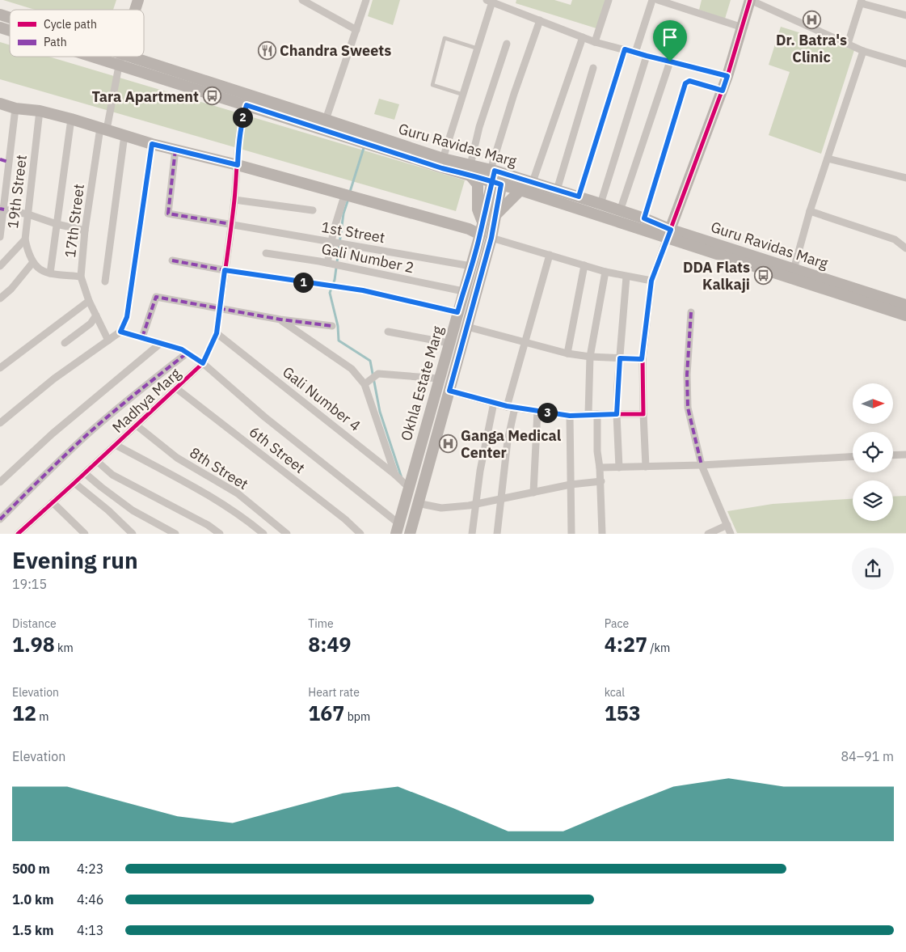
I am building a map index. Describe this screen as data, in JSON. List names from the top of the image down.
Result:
{
  "streets": {
    "main road": ["Guru Ravidas Marg", "Okhla Estate Marg"],
    "street": [
      "19th Street",
      "17th Street",
      "1st Street",
      "Gali Number 2",
      "Gali Number 4",
      "Madhya Marg",
      "6th Street",
      "8th Street"
    ]
  },
  "crossings": [
    ["Guru Ravidas Marg", "17th Street"],
    ["Guru Ravidas Marg", "Okhla Estate Marg"],
    ["Guru Ravidas Marg", "Madhya Marg"],
    ["1st Street", "Okhla Estate Marg"],
    ["1st Street", "Madhya Marg"],
    ["Gali Number 2", "Okhla Estate Marg"],
    ["Okhla Estate Marg", "Gali Number 4"],
    ["Gali Number 4", "Madhya Marg"],
    ["Madhya Marg", "6th Street"],
    ["Madhya Marg", "8th Street"]
  ],
  "places": {
    "hospital": ["Dr. Batra's Clinic", "Ganga Medical Center"],
    "restaurant": ["Chandra Sweets"],
    "bus stop": ["Tara Apartment", "DDA Flats Kalkaji"]
  },
  "legend": ["Cycle path", "Path"],
  "north": "right",
  "page": {
    "pins": ["2", "1", "3"],
    "heading": ["Evening run", "19:15"],
    "stats": [
      ["Distance", "1.98 km"],
      ["Time", "8:49"],
      ["Pace", "4:27 /km"],
      ["Elevation", "12 m"],
      ["Heart rate", "167 bpm"],
      ["kcal", "153"]
    ],
    "chart": ["Elevation", "84–91 m"],
    "list": [
      {
        "name": "500 m",
        "note": "4:23"
      },
      {
        "name": "1.0 km",
        "note": "4:46"
      },
      {
        "name": "1.5 km",
        "note": "4:13"
      }
    ]
  }
}
